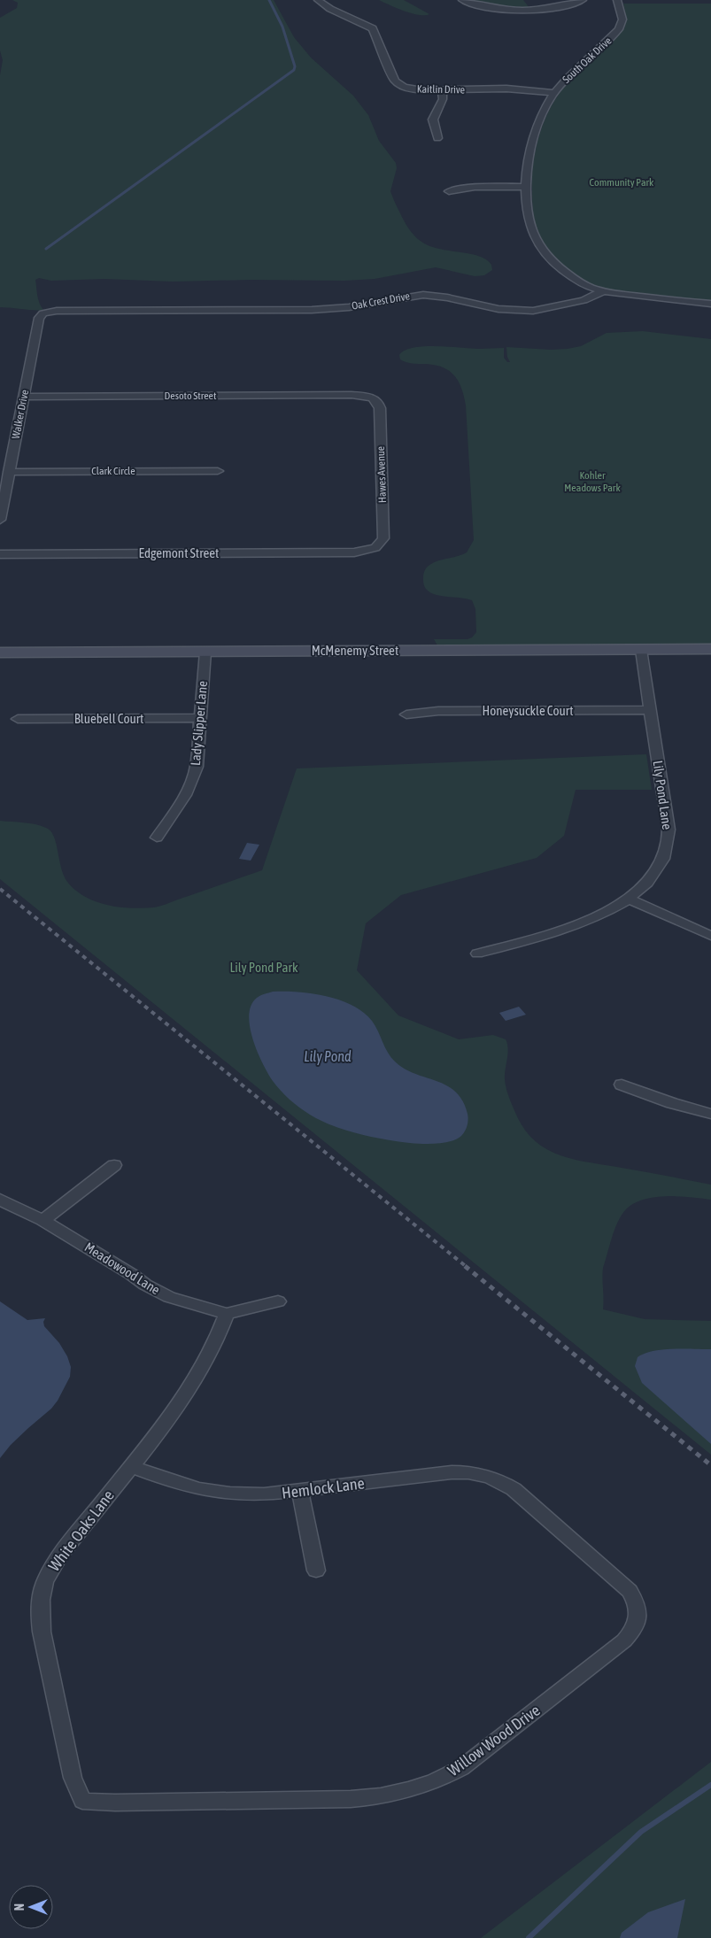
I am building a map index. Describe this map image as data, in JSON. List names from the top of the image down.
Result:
{
  "streets": {
    "street": [
      "South Oak Drive",
      "Kaitlin Drive",
      "Oak Crest Drive",
      "Desoto Street",
      "Walker Drive",
      "Clark Circle",
      "Hawes Avenue",
      "Edgemont Street",
      "McMenemy Street",
      "Honeysuckle Court",
      "Bluebell Court",
      "Lady Slipper Lane",
      "Lily Pond Lane",
      "Meadowood Lane",
      "Hemlock Lane",
      "White Oaks Lane",
      "Willow Wood Drive"
    ]
  },
  "crossings": [
    ["South Oak Drive", "Kaitlin Drive"],
    ["South Oak Drive", "Oak Crest Drive"],
    ["Oak Crest Drive", "Walker Drive"],
    ["Desoto Street", "Walker Drive"],
    ["Desoto Street", "Hawes Avenue"],
    ["Walker Drive", "Clark Circle"],
    ["Hawes Avenue", "Edgemont Street"],
    ["McMenemy Street", "Lady Slipper Lane"],
    ["McMenemy Street", "Lily Pond Lane"],
    ["Honeysuckle Court", "Lily Pond Lane"],
    ["Bluebell Court", "Lady Slipper Lane"],
    ["Meadowood Lane", "White Oaks Lane"],
    ["Hemlock Lane", "White Oaks Lane"],
    ["Hemlock Lane", "Willow Wood Drive"],
    ["White Oaks Lane", "Willow Wood Drive"]
  ],
  "water": ["Lily Pond"],
  "parks": ["Community Park", "Kohler Meadows Park", "Lily Pond Park"],
  "north": "left"
}
